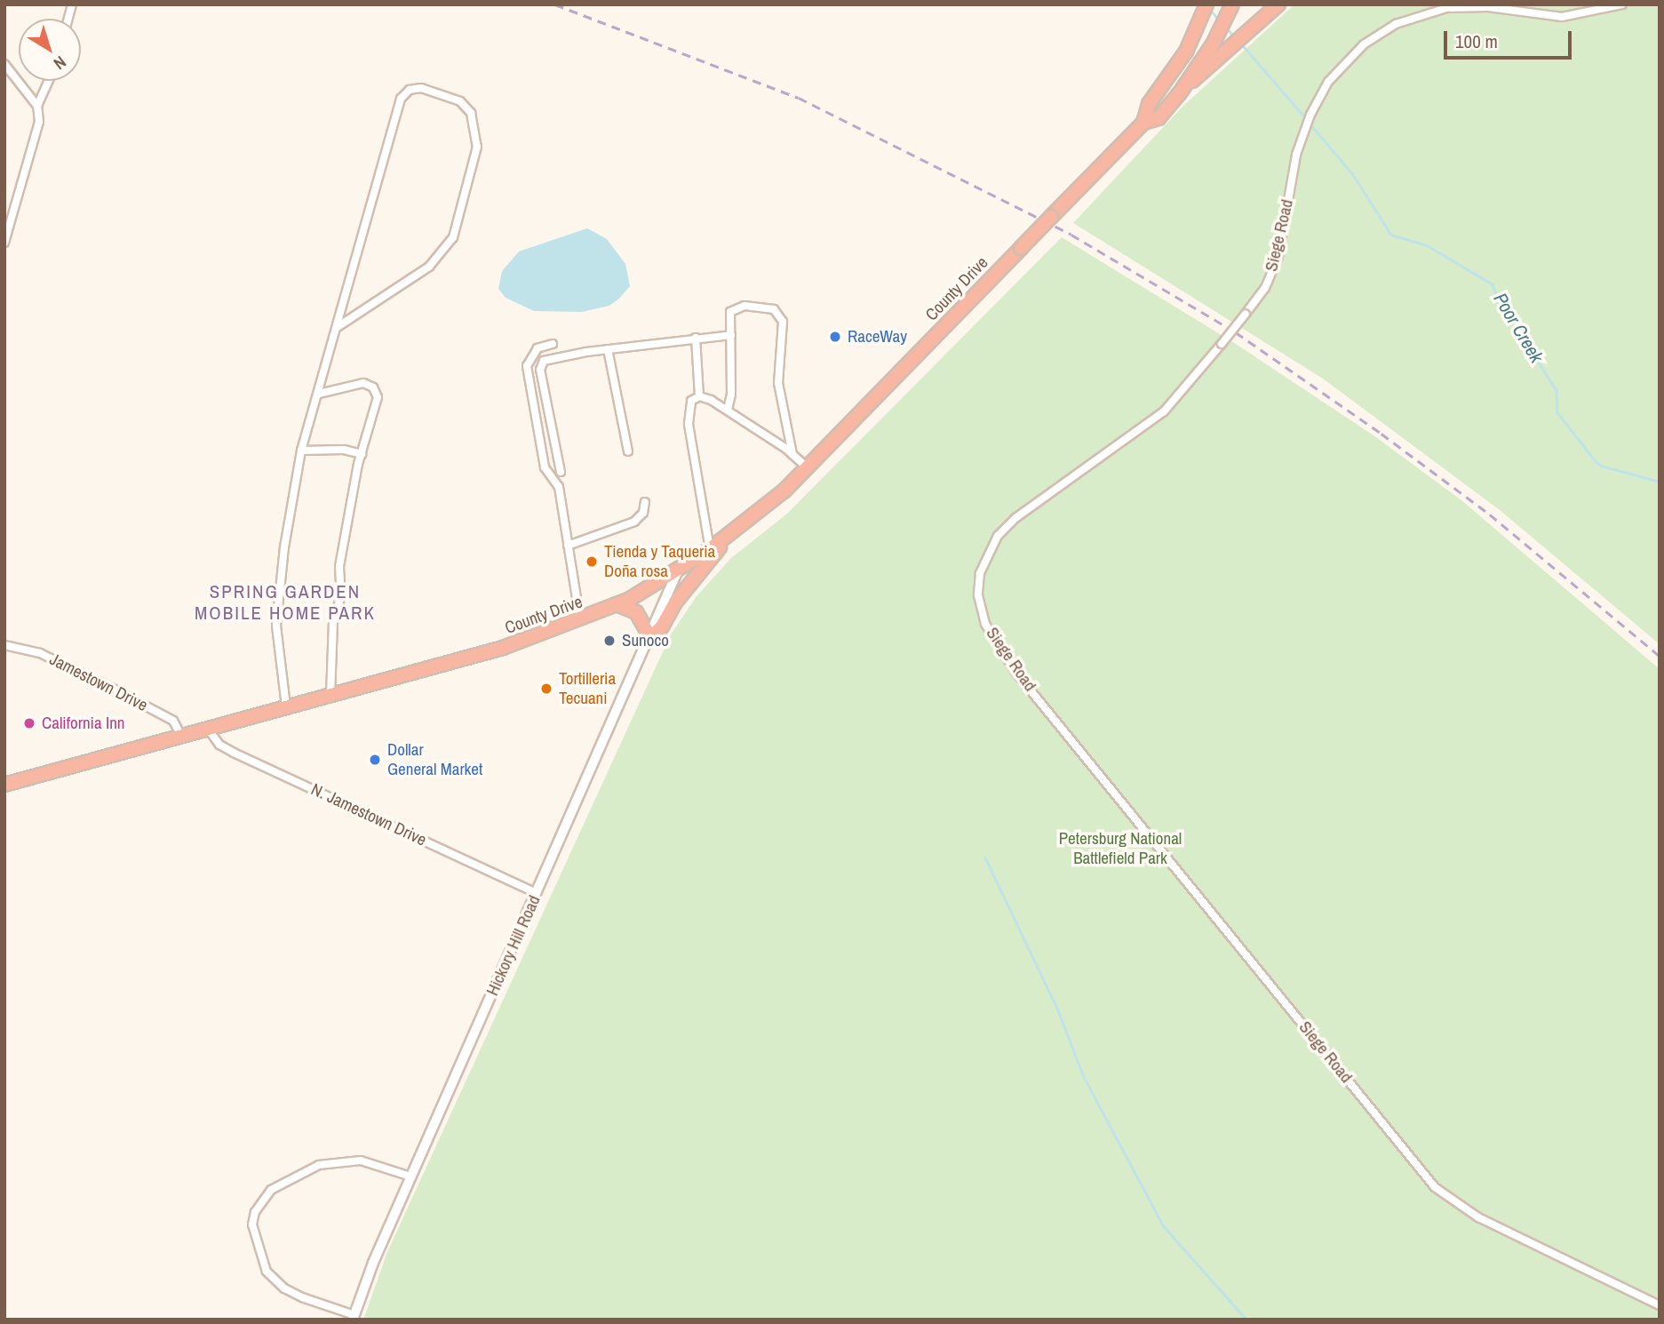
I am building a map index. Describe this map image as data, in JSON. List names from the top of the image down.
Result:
{
  "streets": {
    "highway": ["County Drive"],
    "street": [
      "Siege Road",
      "Jamestown Drive",
      "N. Jamestown Drive",
      "Hickory Hill Road"
    ]
  },
  "crossings": [
    ["County Drive", "Jamestown Drive"],
    ["County Drive", "N. Jamestown Drive"],
    ["County Drive", "Hickory Hill Road"],
    ["N. Jamestown Drive", "Hickory Hill Road"]
  ],
  "districts": ["SPRING GARDEN MOBILE HOME PARK"],
  "water": ["Poor Creek"],
  "parks": ["Petersburg National Battlefield Park"],
  "places": [
    "RaceWay",
    "Tienda y Taqueria Doña rosa",
    "Sunoco",
    "Tortilleria Tecuani",
    "California Inn",
    "Dollar General Market"
  ],
  "scale_bar": "100 m",
  "north": "bottom right"
}
